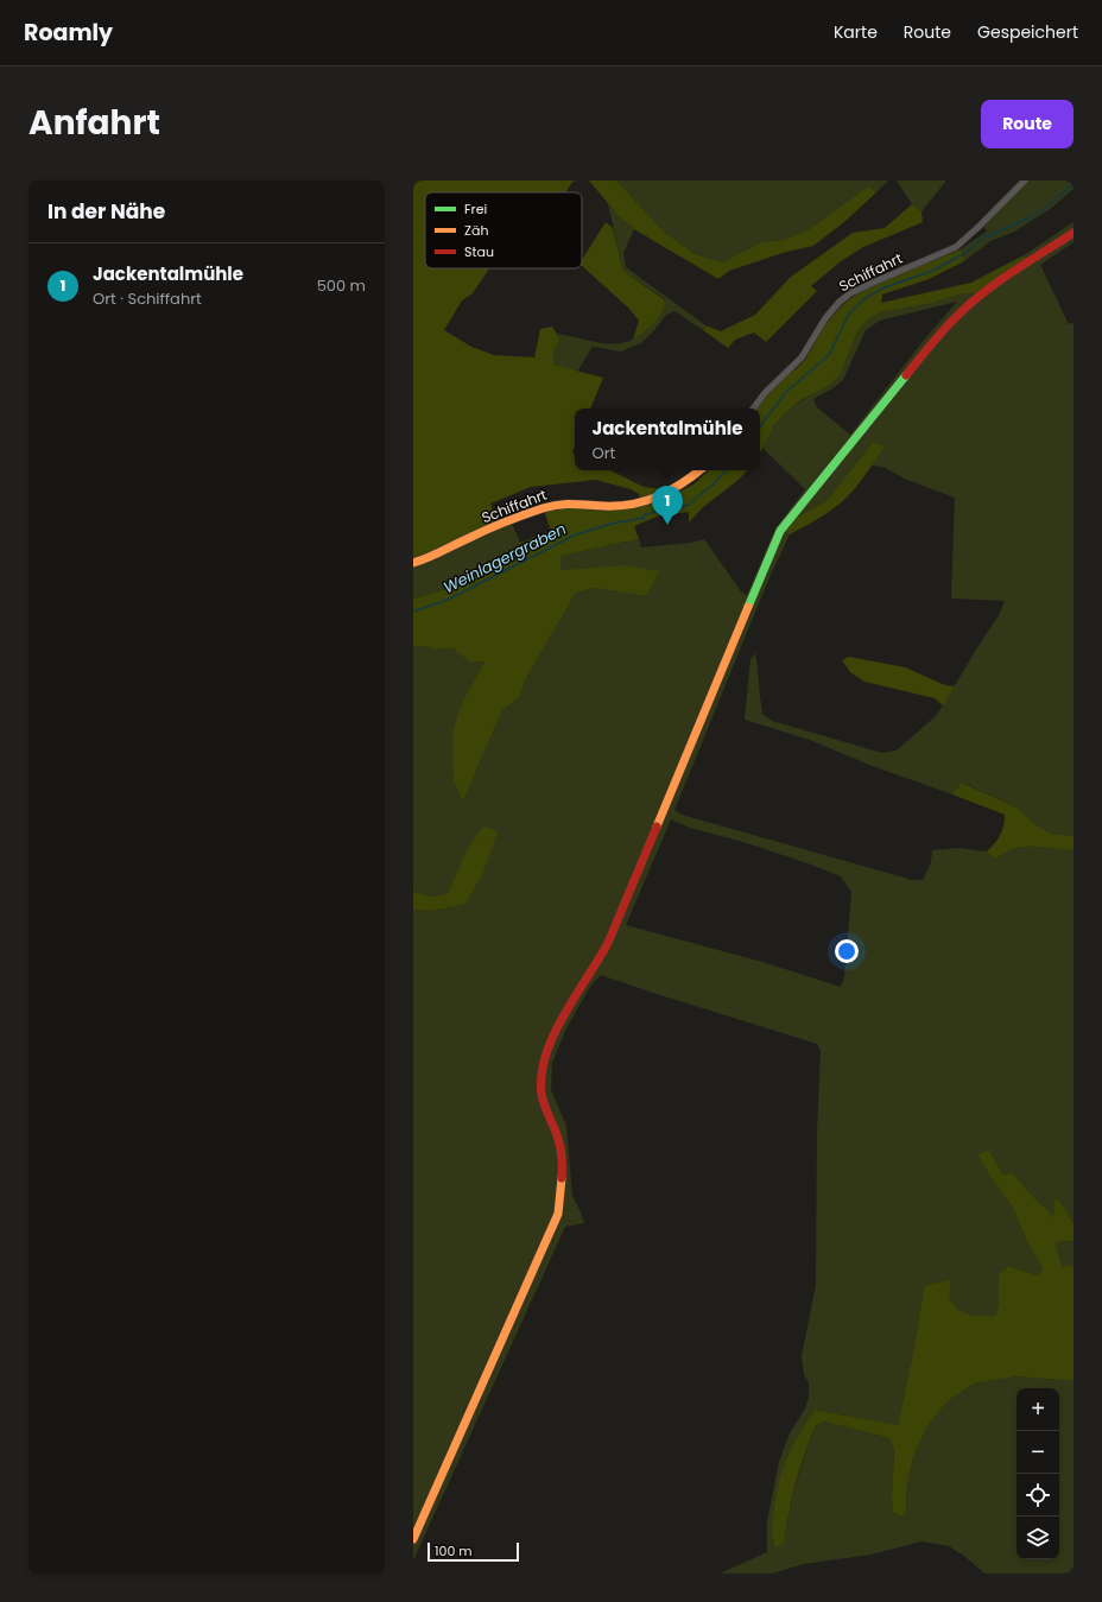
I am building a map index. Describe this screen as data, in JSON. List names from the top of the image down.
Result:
{
  "streets": {
    "street": ["Schiffahrt"]
  },
  "water": ["Weinlagergraben"],
  "legend": ["Frei", "Zäh", "Stau"],
  "scale_bar": "100 m",
  "page": {
    "header": "Roamly",
    "nav": ["Karte", "Route", "Gespeichert"],
    "title": "Anfahrt",
    "buttons": "Route",
    "heading": "In der Nähe",
    "list": [
      {
        "mark": "1",
        "name": "Jackentalmühle",
        "note": "Ort · Schiffahrt",
        "value": "500 m"
      }
    ],
    "popup": ["Jackentalmühle", "Ort"],
    "pins": "1",
    "map_buttons": ["+", "−"],
    "scale": "100 m"
  }
}
